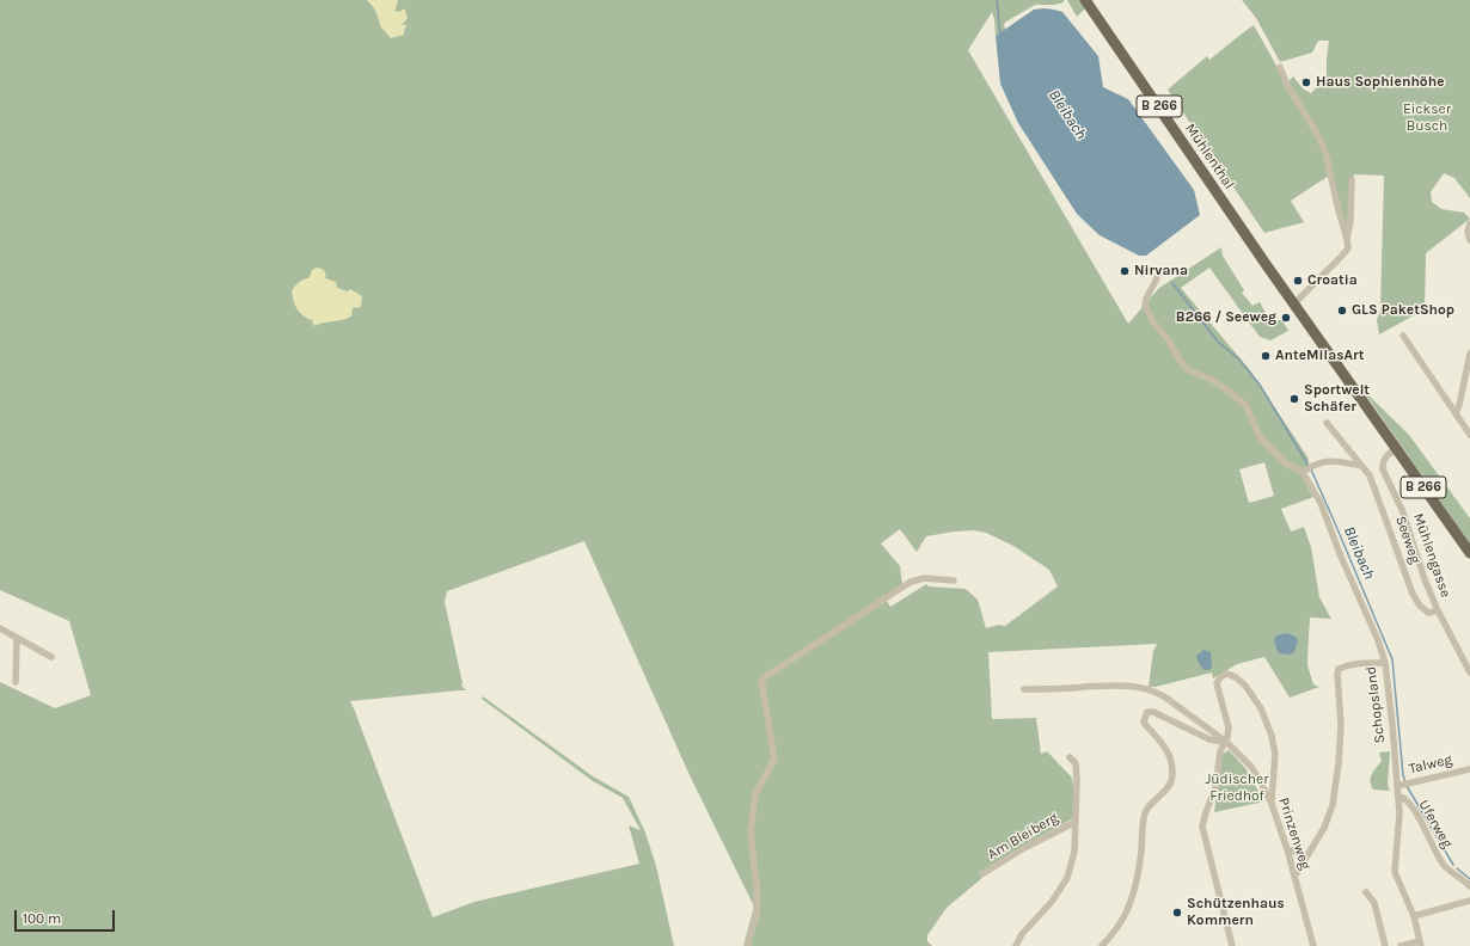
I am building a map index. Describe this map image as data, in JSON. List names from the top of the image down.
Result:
{
  "streets": {
    "main road": ["B 266", "Mühlenthal"],
    "street": [
      "Seeweg",
      "Mühlengasse",
      "Schopsland",
      "Talweg",
      "Uferweg",
      "Prinzenweg",
      "Am Bleiberg"
    ]
  },
  "crossings": [
    ["B 266", "Mühlenthal"],
    ["B 266", "Mühlengasse"],
    ["Seeweg", "Mühlengasse"],
    ["Schopsland", "Talweg"],
    ["Schopsland", "Uferweg"]
  ],
  "water": ["Bleibach"],
  "parks": ["Eickser Busch", "Jüdischer Friedhof"],
  "places": [
    "Haus Sophienhöhe",
    "Nirvana",
    "Croatia",
    "GLS PaketShop",
    "B266 / Seeweg",
    "AnteMilasArt",
    "Sportwelt Schäfer",
    "Schützenhaus Kommern"
  ],
  "scale_bar": "100 m"
}
